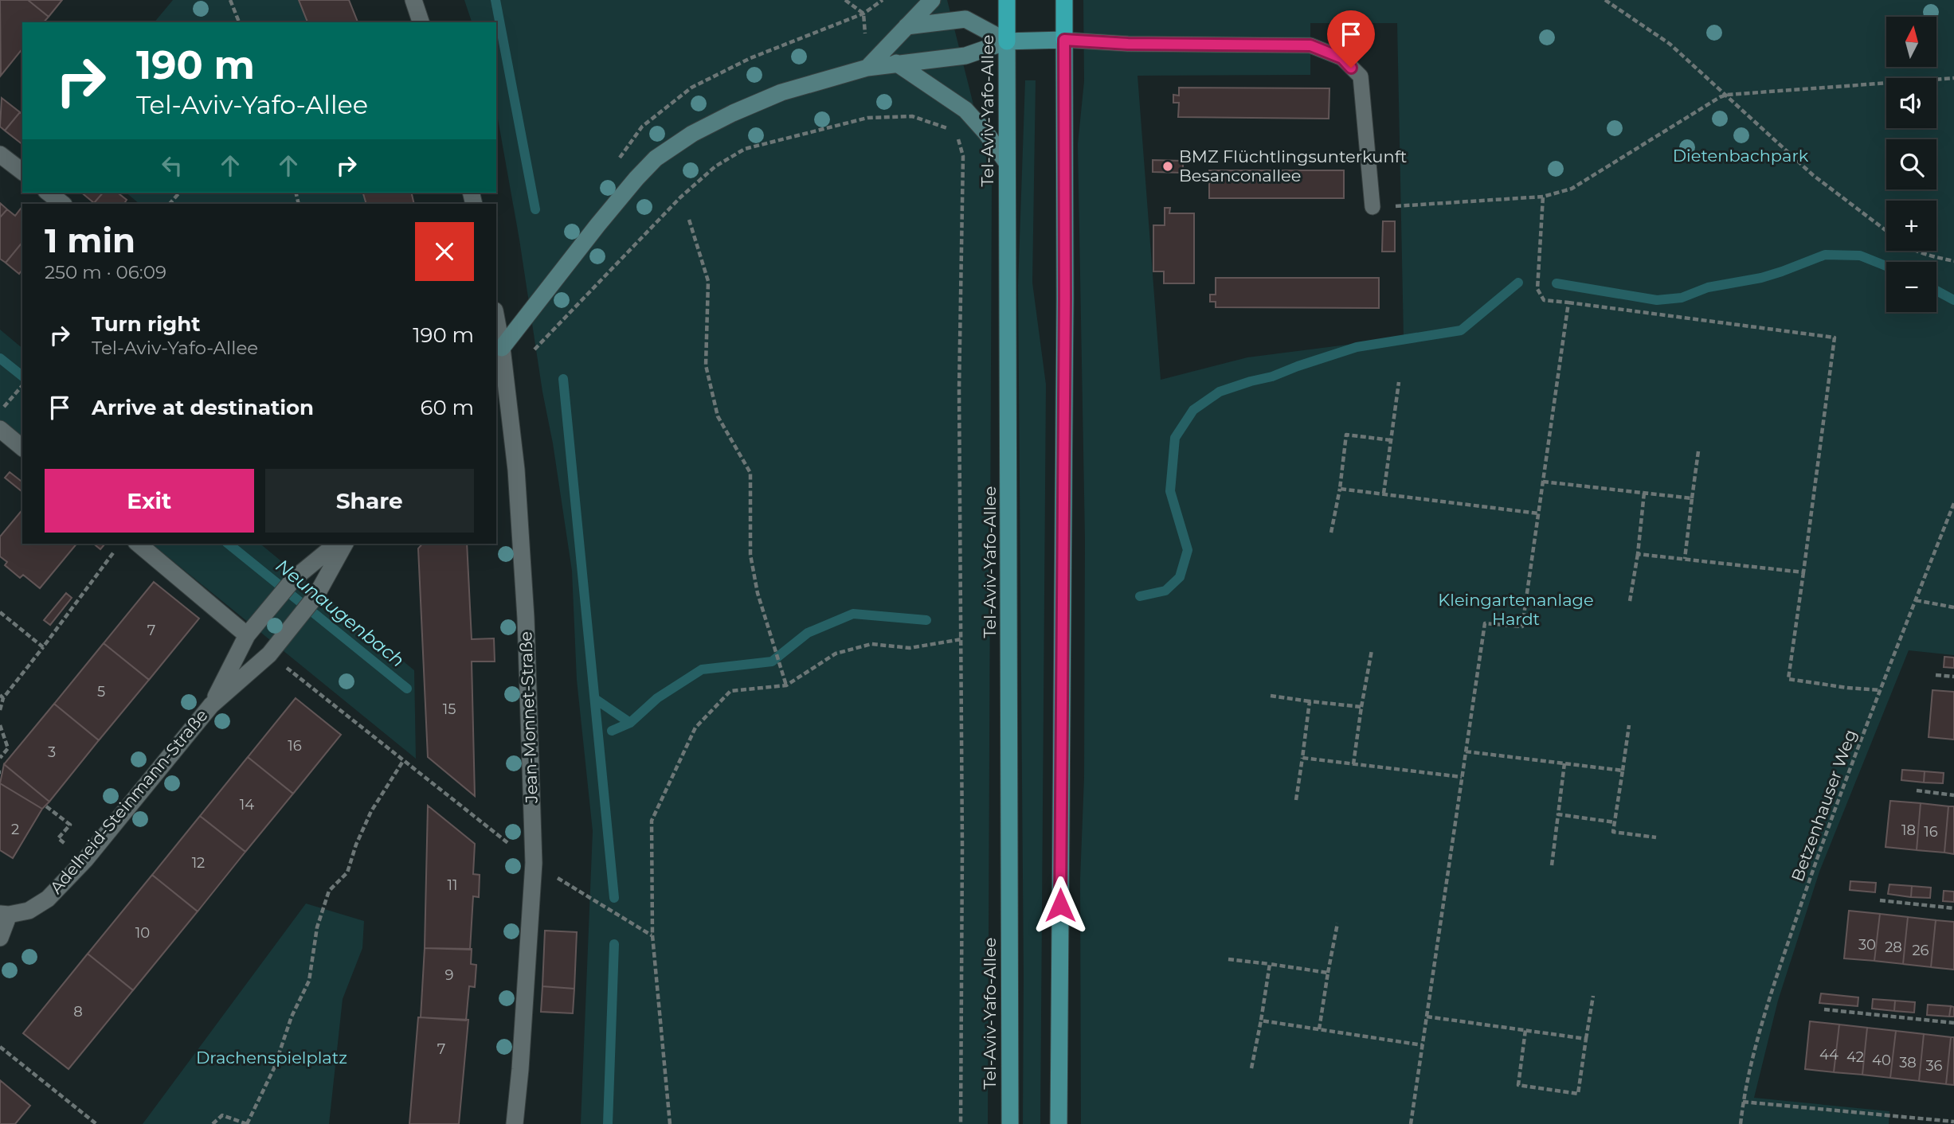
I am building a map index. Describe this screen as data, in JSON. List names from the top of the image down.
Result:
{
  "streets": {
    "highway": ["Tel-Aviv-Yafo-Allee"],
    "street": ["Jean-Monnet-Straße", "Adelheid-Steinmann-Straße"],
    "path": ["Betzenhauser Weg"]
  },
  "water": ["Neunaugenbach"],
  "parks": ["Dietenbachpark", "Kleingartenanlage Hardt", "Drachenspielplatz"],
  "places": ["BMZ Flüchtlingsunterkunft Besanconallee"],
  "house_numbers": [
    "7",
    "5",
    "15",
    "16",
    "3",
    "14",
    "2",
    "18",
    "16",
    "12",
    "11",
    "10",
    "30",
    "28",
    "26",
    "9",
    "8",
    "7",
    "44",
    "42",
    "40",
    "38",
    "36"
  ],
  "north": "top",
  "page": {
    "map_buttons": ["+", "−"],
    "turn": ["190 m", "Tel-Aviv-Yafo-Allee"],
    "heading": ["1 min", "250 m · 06:09"],
    "list": [
      {
        "name": "Turn right",
        "note": "Tel-Aviv-Yafo-Allee",
        "value": "190 m"
      },
      {
        "name": "Arrive at destination",
        "value": "60 m"
      }
    ],
    "buttons": ["Exit", "Share"]
  }
}
